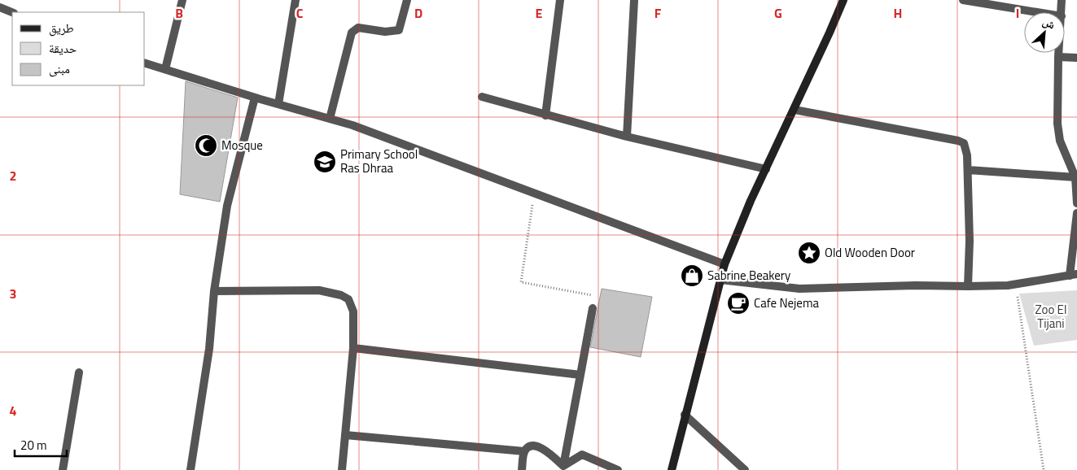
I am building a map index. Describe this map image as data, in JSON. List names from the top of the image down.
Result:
{
  "parks": ["Zoo El Tijani"],
  "places": {
    "mosque": ["Mosque"],
    "school or university": ["Primary School Ras Dhraa"],
    "place": ["Old Wooden Door"],
    "shop": ["Sabrine Beakery"],
    "cafe": ["Cafe Nejema"]
  },
  "legend": ["طريق", "حديقة", "مبنى"],
  "scale_bar": "20 m",
  "north": "top right",
  "grid": {
    "columns": [
      "B",
      "C",
      "D",
      "E",
      "F",
      "G",
      "H",
      "I"
    ],
    "rows": ["2", "3", "4"]
  }
}
